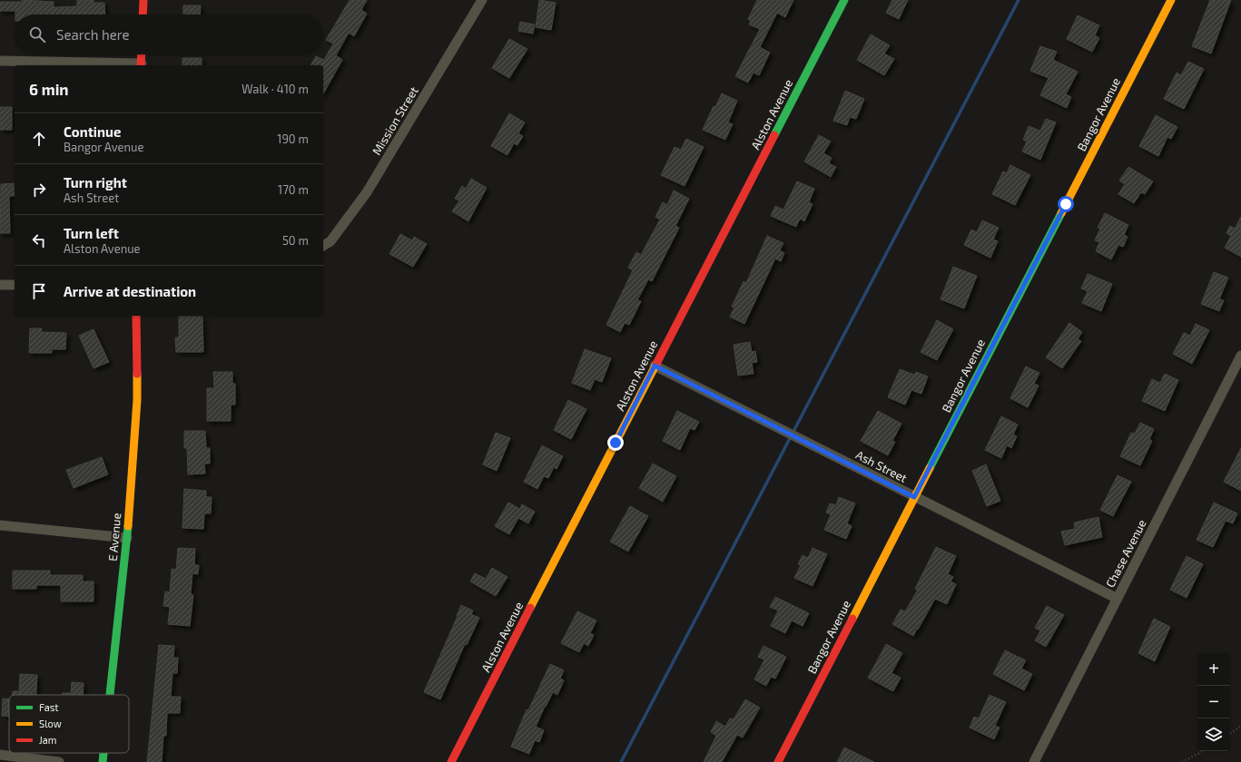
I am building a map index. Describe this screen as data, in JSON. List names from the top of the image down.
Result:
{
  "streets": {
    "street": [
      "Alston Avenue",
      "Bangor Avenue",
      "Mission Street",
      "Ash Street",
      "E Avenue",
      "Chase Avenue"
    ]
  },
  "crossings": [
    ["Alston Avenue", "Ash Street"],
    ["Bangor Avenue", "Ash Street"],
    ["Ash Street", "Chase Avenue"]
  ],
  "legend": ["Fast", "Slow", "Jam"],
  "page": {
    "search": "Search here",
    "heading": ["6 min", "Walk · 410 m"],
    "list": [
      ["Continue", "Bangor Avenue", "190 m"],
      ["Turn right", "Ash Street", "170 m"],
      ["Turn left", "Alston Avenue", "50 m"],
      "Arrive at destination"
    ],
    "map_buttons": ["+", "−"]
  }
}
